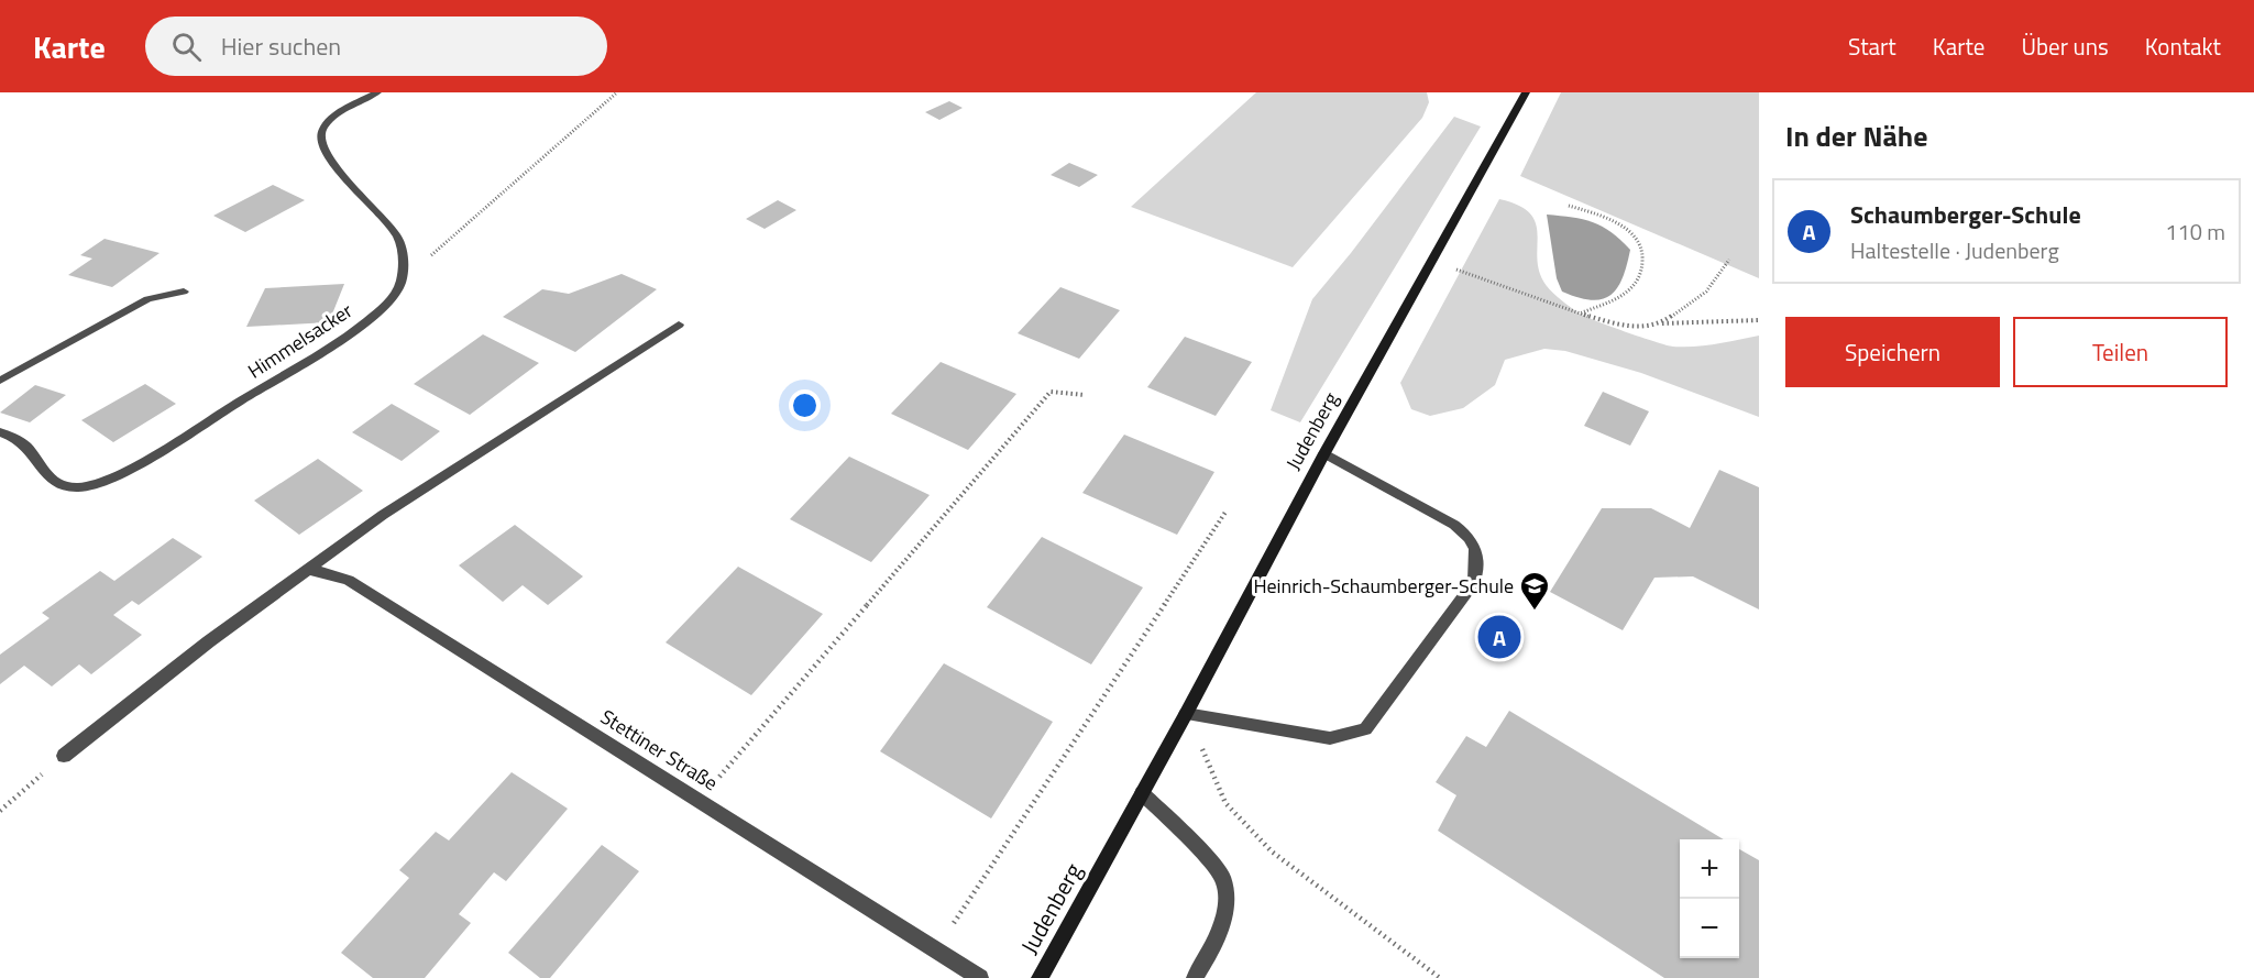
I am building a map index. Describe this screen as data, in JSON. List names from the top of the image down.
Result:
{
  "streets": {
    "street": ["Himmelsacker", "Judenberg", "Stettiner Straße"]
  },
  "places": {
    "school or university": ["Heinrich-Schaumberger-Schule"]
  },
  "page": {
    "header": "Karte",
    "search": "Hier suchen",
    "nav": [
      "Start",
      "Karte",
      "Über uns",
      "Kontakt"
    ],
    "heading": "In der Nähe",
    "list": [
      {
        "mark": "A",
        "name": "Schaumberger-Schule",
        "note": "Haltestelle · Judenberg",
        "value": "110 m"
      }
    ],
    "buttons": ["Speichern", "Teilen"],
    "pins": "A",
    "map_buttons": ["+", "−"]
  }
}
